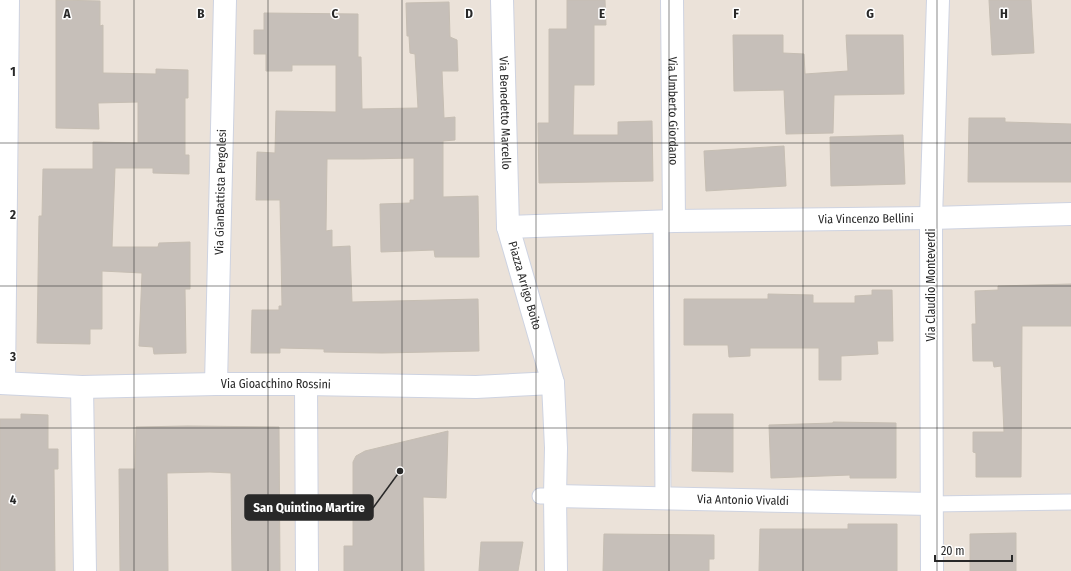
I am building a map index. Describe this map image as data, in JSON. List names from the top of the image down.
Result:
{
  "streets": {
    "street": [
      "Via Umberto Giordano",
      "Via Benedetto Marcello",
      "Via GianBattista Pergolesi",
      "Via Vincenzo Bellini",
      "Via Claudio Monteverdi",
      "Piazza Arrigo Boito",
      "Via Gioacchino Rossini",
      "Via Antonio Vivaldi"
    ]
  },
  "crossings": [
    ["Via Umberto Giordano", "Via Vincenzo Bellini"],
    ["Via Umberto Giordano", "Piazza Arrigo Boito"],
    ["Via Benedetto Marcello", "Piazza Arrigo Boito"],
    ["Via GianBattista Pergolesi", "Via Gioacchino Rossini"],
    ["Via Vincenzo Bellini", "Via Claudio Monteverdi"],
    ["Via Vincenzo Bellini", "Piazza Arrigo Boito"],
    ["Via Claudio Monteverdi", "Via Antonio Vivaldi"],
    ["Piazza Arrigo Boito", "Via Gioacchino Rossini"],
    ["Piazza Arrigo Boito", "Via Antonio Vivaldi"]
  ],
  "places": ["San Quintino Martire"],
  "scale_bar": "20 m",
  "grid": {
    "columns": [
      "A",
      "B",
      "C",
      "D",
      "E",
      "F",
      "G",
      "H"
    ],
    "rows": [
      "1",
      "2",
      "3",
      "4"
    ]
  }
}
